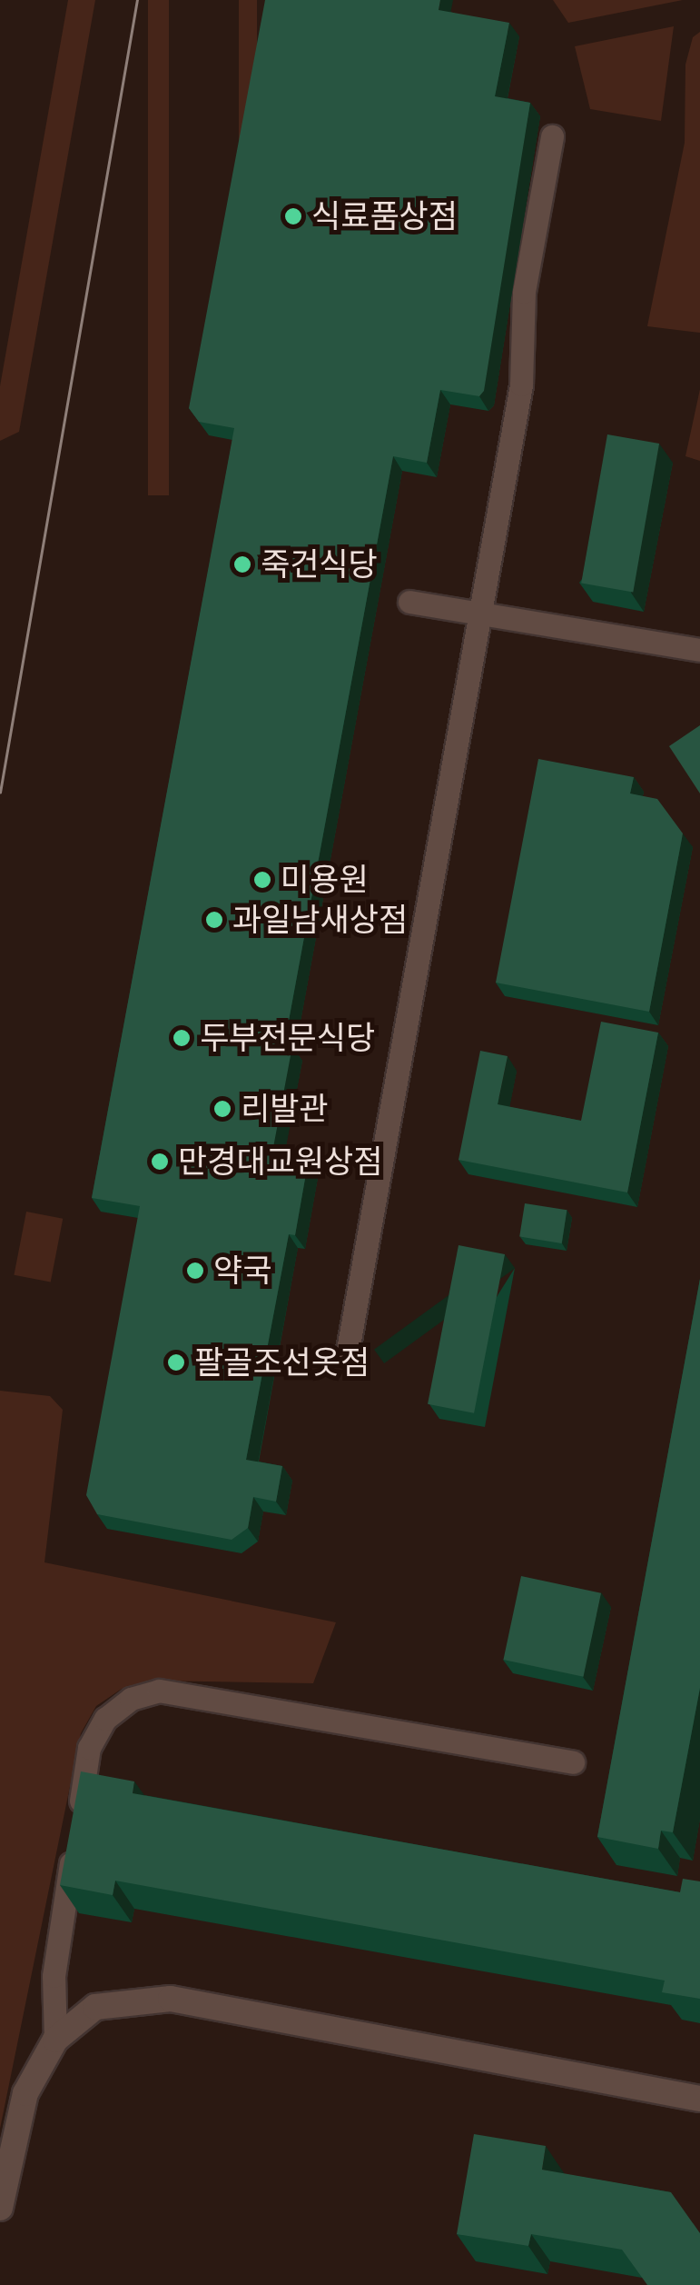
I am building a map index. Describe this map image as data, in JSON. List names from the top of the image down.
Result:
{
  "places": [
    "식료품상점",
    "죽건식당",
    "미용원",
    "과일남새상점",
    "두부전문식당",
    "리발관",
    "만경대교원상점",
    "약국",
    "팔골조선옷점"
  ]
}
